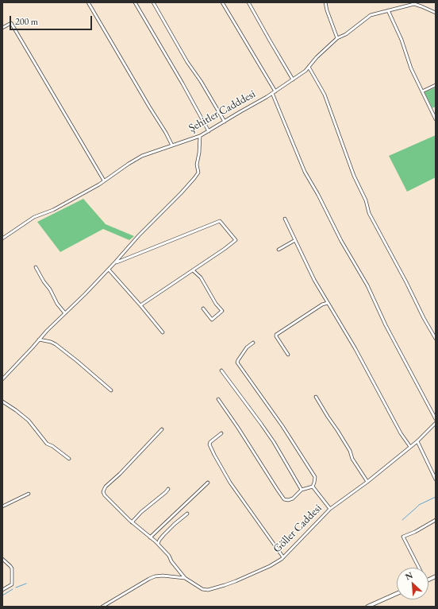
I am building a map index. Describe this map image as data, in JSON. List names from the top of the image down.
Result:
{
  "streets": {
    "street": ["Şehitler Cadddesi", "Göller Caddesi"]
  },
  "scale_bar": "200 m",
  "north": "top left"
}
